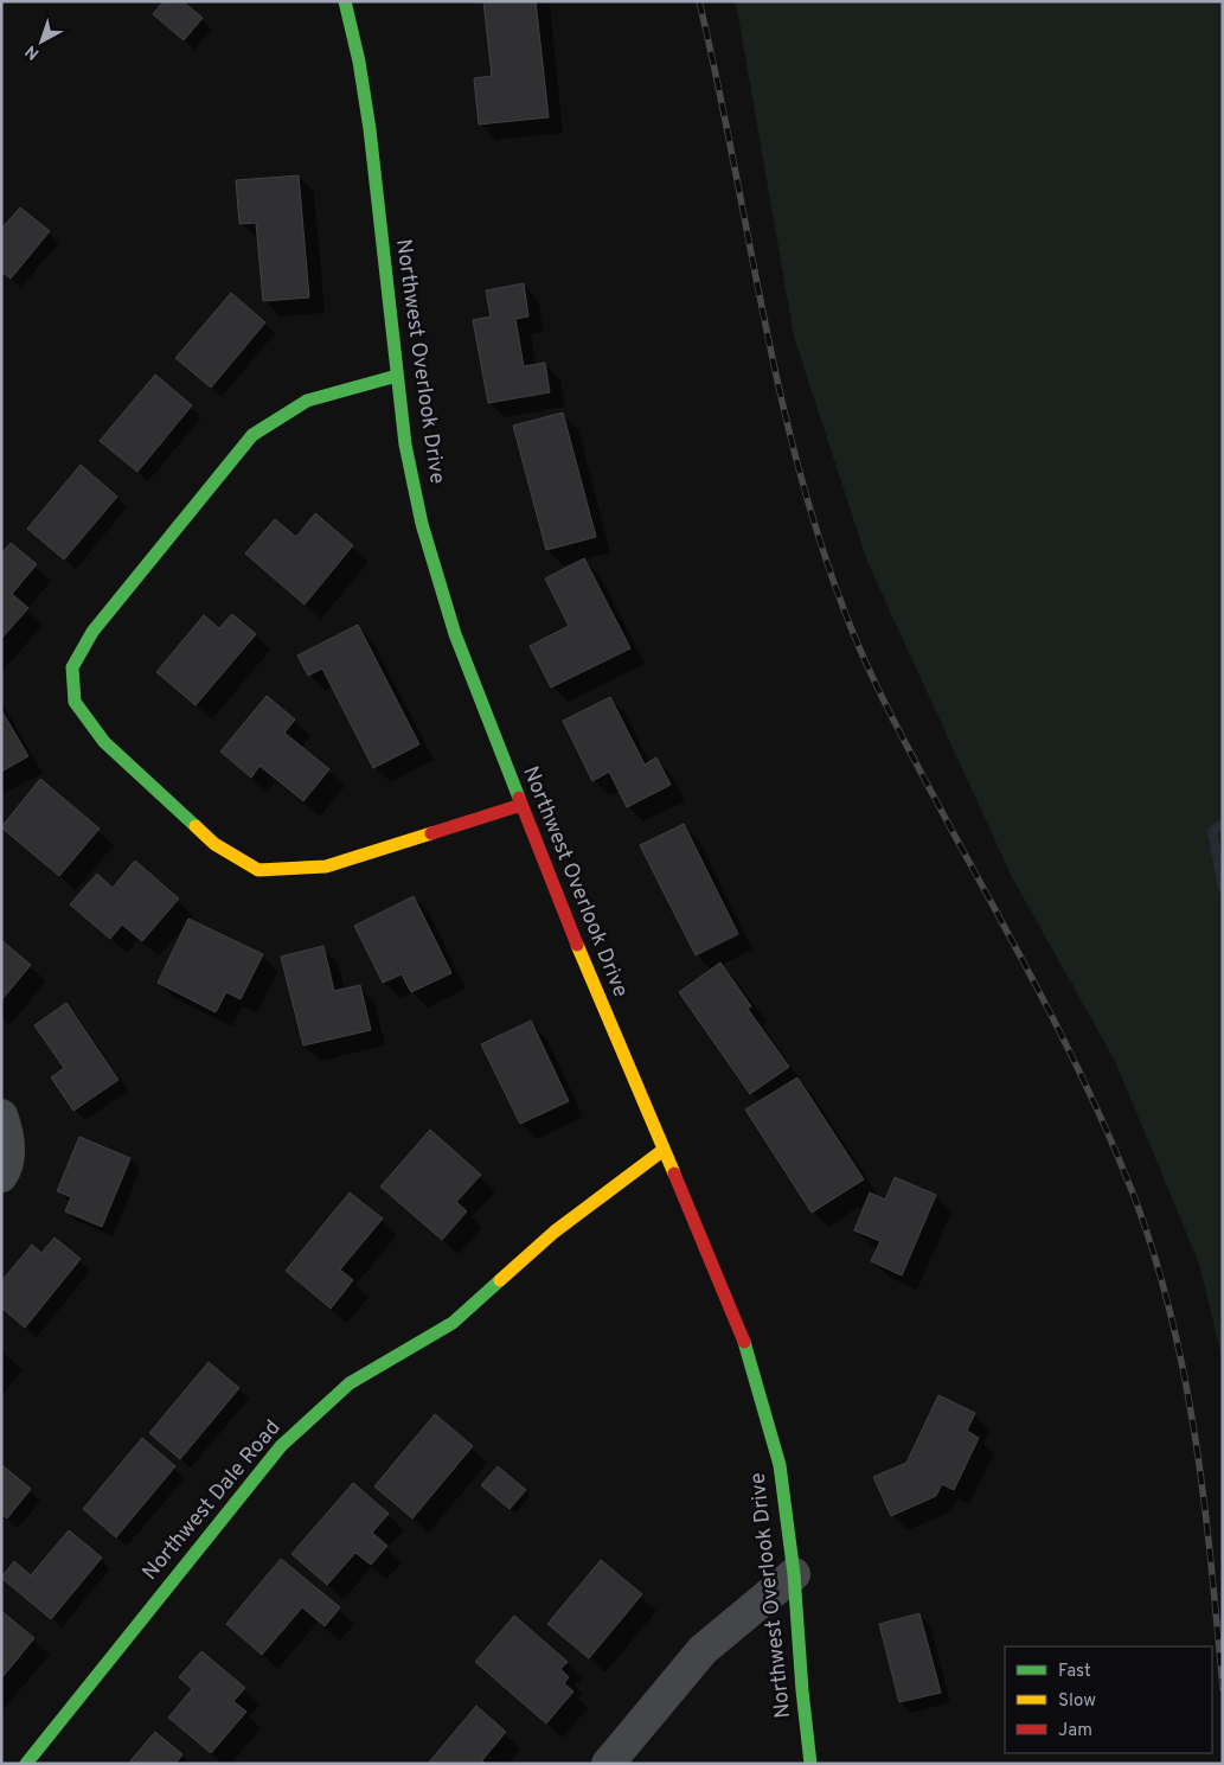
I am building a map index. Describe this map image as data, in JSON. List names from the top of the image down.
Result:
{
  "streets": {
    "street": ["Northwest Overlook Drive", "Northwest Dale Road"]
  },
  "crossings": [
    ["Northwest Overlook Drive", "Northwest Dale Road"]
  ],
  "legend": ["Fast", "Slow", "Jam"],
  "north": "bottom left"
}
